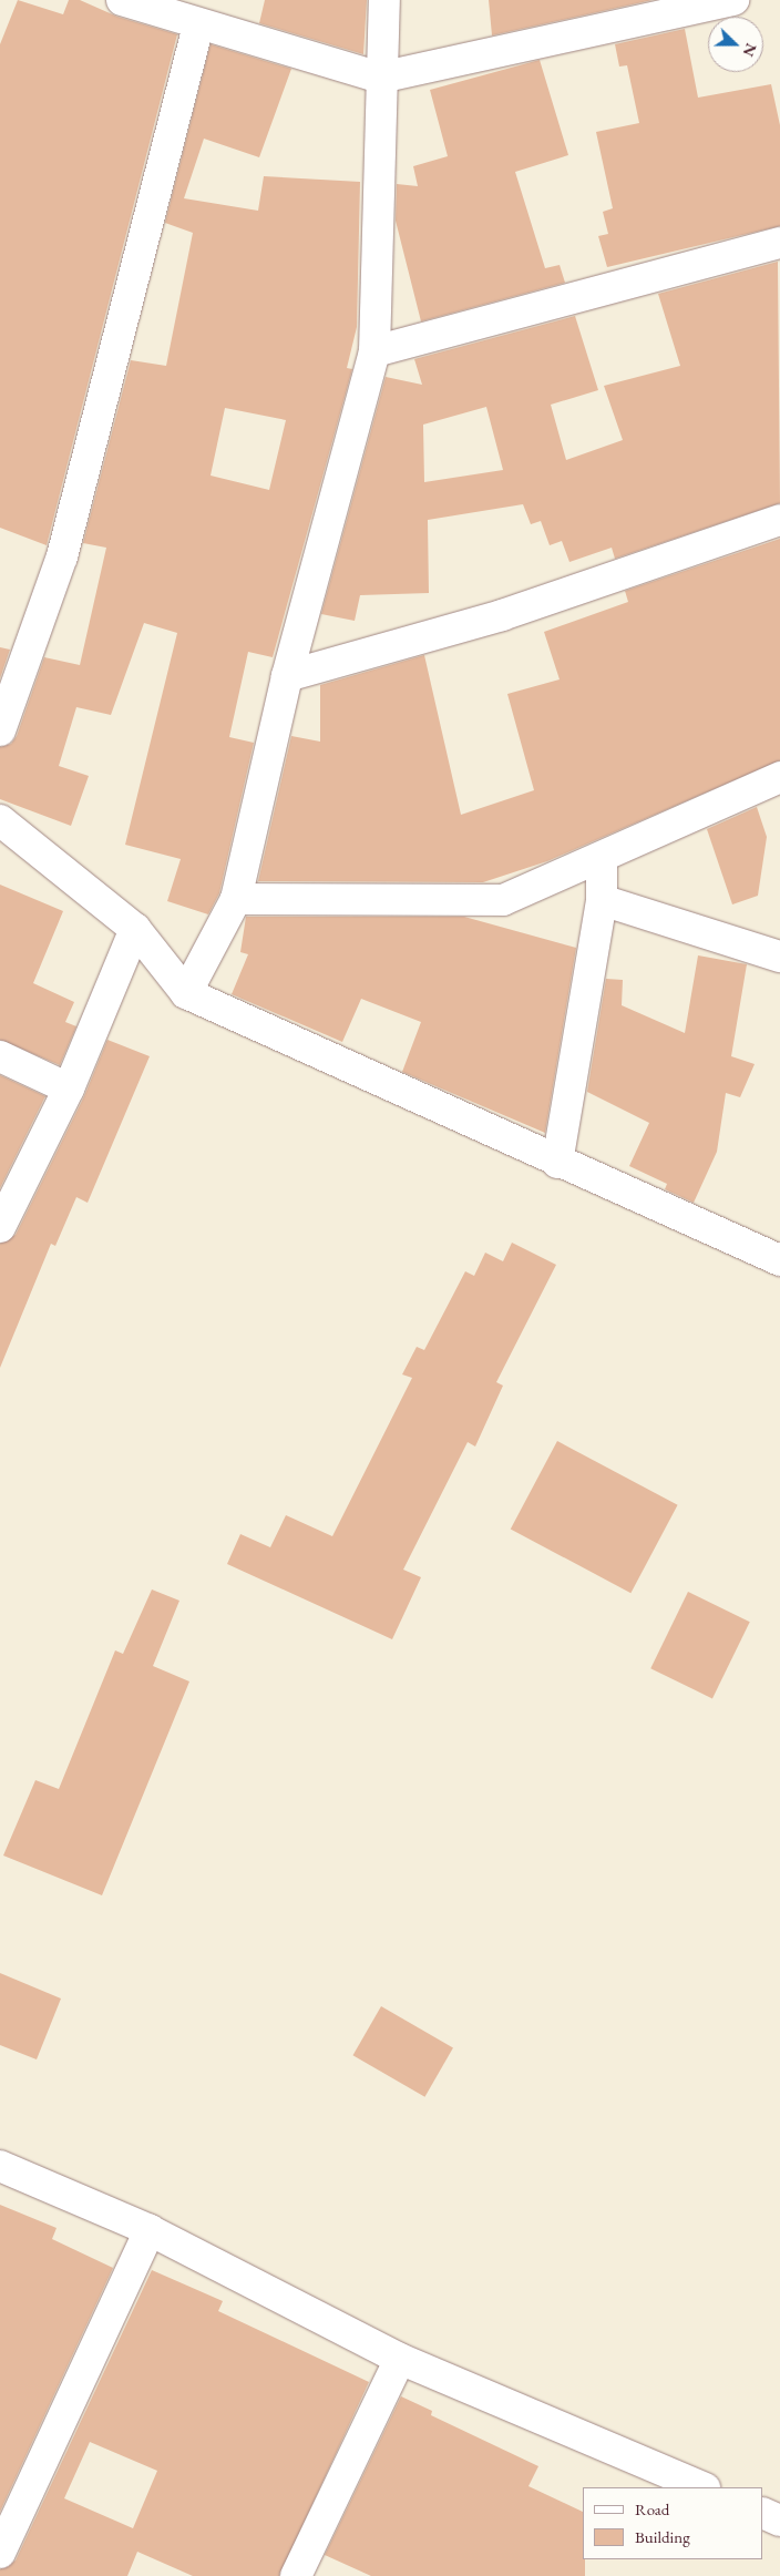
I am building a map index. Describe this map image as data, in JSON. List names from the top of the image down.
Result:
{
  "legend": ["Road", "Building"],
  "north": "right"
}
